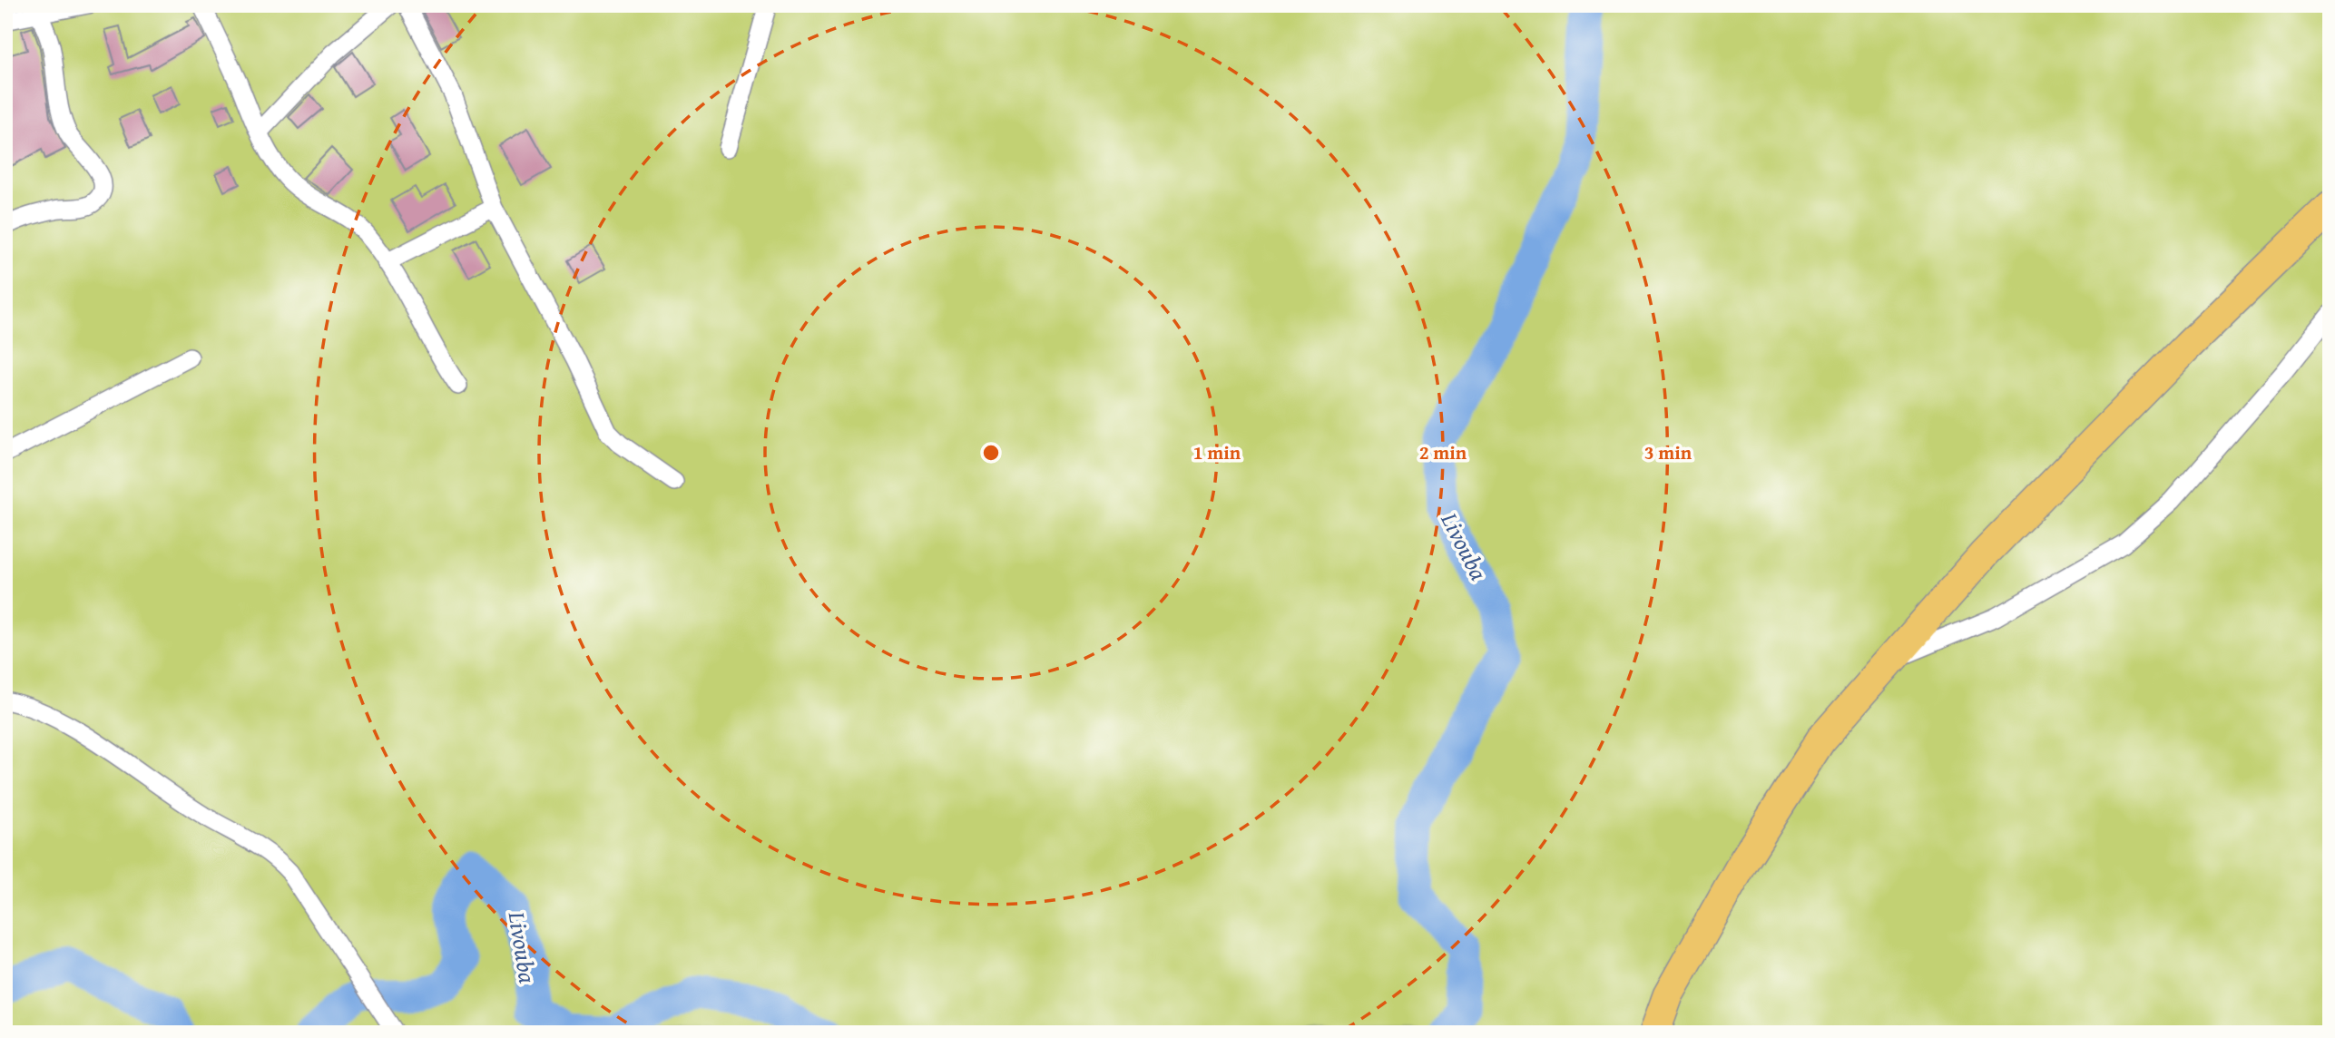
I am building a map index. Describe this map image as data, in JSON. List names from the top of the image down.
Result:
{
  "water": ["Livouba"],
  "rings": ["1 min", "2 min", "3 min"]
}
